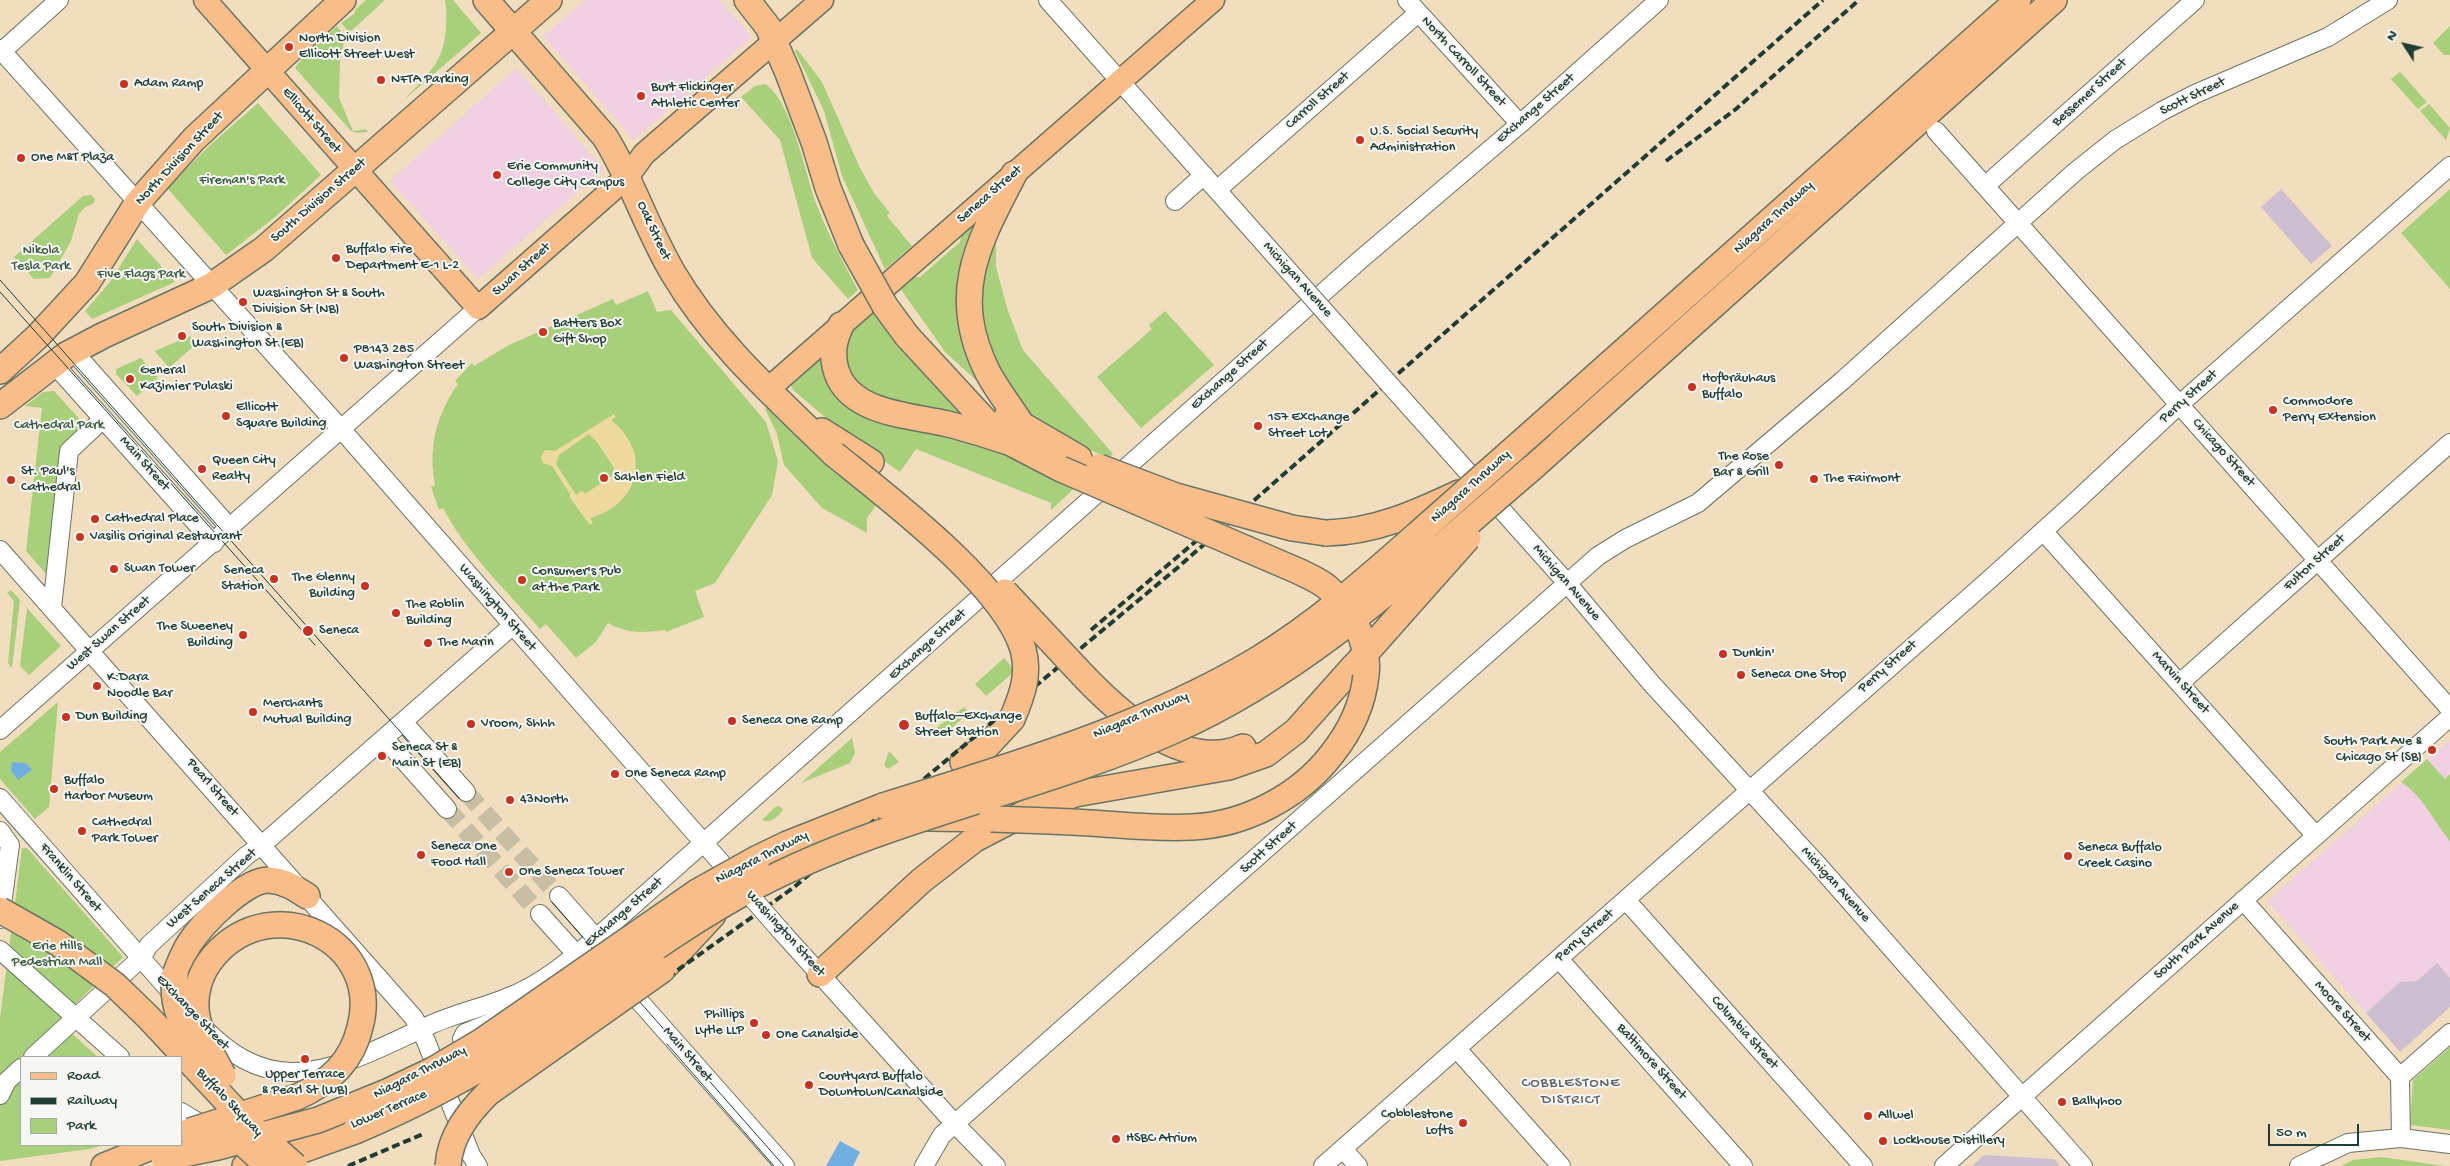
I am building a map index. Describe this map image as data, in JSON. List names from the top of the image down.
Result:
{
  "streets": {
    "highway": [
      "North Division Street",
      "South Division Street",
      "Niagara Thruway",
      "Oak Street",
      "Buffalo Skyway"
    ],
    "main road": ["Ellicott Street", "Seneca Street", "Swan Street"],
    "street": [
      "North Carroll Street",
      "Bessemer Street",
      "Scott Street",
      "Carroll Street",
      "Exchange Street",
      "Michigan Avenue",
      "Perry Street",
      "Chicago Street",
      "Main Street",
      "Fulton Street",
      "Washington Street",
      "West Swan Street",
      "Marvin Street",
      "Pearl Street",
      "Franklin Street",
      "West Seneca Street",
      "South Park Avenue",
      "Moore Street",
      "Columbia Street",
      "Baltimore Street",
      "Lower Terrace"
    ]
  },
  "crossings": [
    ["North Carroll Street", "Carroll Street"],
    ["North Carroll Street", "Exchange Street"],
    ["Bessemer Street", "Chicago Street"],
    ["Scott Street", "Michigan Avenue"],
    ["Scott Street", "Chicago Street"],
    ["Scott Street", "Washington Street"],
    ["Carroll Street", "Michigan Avenue"],
    ["Exchange Street", "Main Street"],
    ["Exchange Street", "Washington Street"],
    ["Exchange Street", "Pearl Street"],
    ["Exchange Street", "Franklin Street"],
    ["Exchange Street", "West Seneca Street"],
    ["Ellicott Street", "North Division Street"],
    ["Ellicott Street", "South Division Street"],
    ["Ellicott Street", "Swan Street"],
    ["North Division Street", "Washington Street"],
    ["Seneca Street", "Oak Street"],
    ["Seneca Street", "Michigan Avenue"],
    ["South Division Street", "Oak Street"],
    ["South Division Street", "Main Street"],
    ["South Division Street", "Washington Street"],
    ["Oak Street", "Swan Street"],
    ["Swan Street", "Main Street"],
    ["Swan Street", "Washington Street"],
    ["Swan Street", "West Swan Street"],
    ["Michigan Avenue", "Perry Street"],
    ["Michigan Avenue", "South Park Avenue"],
    ["Perry Street", "Chicago Street"],
    ["Perry Street", "Marvin Street"],
    ["Perry Street", "Columbia Street"],
    ["Perry Street", "Baltimore Street"],
    ["Chicago Street", "Fulton Street"],
    ["Main Street", "West Swan Street"],
    ["Fulton Street", "Marvin Street"],
    ["West Swan Street", "Pearl Street"],
    ["Marvin Street", "South Park Avenue"],
    ["Pearl Street", "West Seneca Street"],
    ["Pearl Street", "Lower Terrace"],
    ["Franklin Street", "West Seneca Street"],
    ["South Park Avenue", "Moore Street"]
  ],
  "districts": ["COBBLESTONE DISTRICT"],
  "parks": [
    "Fireman's Park",
    "Nikola Tesla Park",
    "Five Flags Park",
    "Cathedral Park",
    "Erie Hills Pedestrian Mall"
  ],
  "places": [
    "North Division Ellicott Street West",
    "NFTA Parking",
    "Adam Ramp",
    "Burt Flickinger Athletic Center",
    "U.S. Social Security Administration",
    "One M&T Plaza",
    "Erie Community College City Campus",
    "Buffalo Fire Department E-1 L-2",
    "Washington St & South Division St (NB)",
    "Batters Box Gift Shop",
    "South Division & Washington St (EB)",
    "P8143 285 Washington Street",
    "General Kazimier Pulaski",
    "Hofbräuhaus Buffalo",
    "Commodore Perry Extension",
    "Ellicott Square Building",
    "157 Exchange Street Lot",
    "The Rose Bar & Grill",
    "Queen City Realty",
    "Sahlen Field",
    "The Fairmont",
    "St. Paul's Cathedral",
    "Cathedral Place",
    "Vasilis Original Restaurant",
    "Swan Tower",
    "Seneca Station",
    "Consumer's Pub at the Park",
    "The Glenny Building",
    "The Roblin Building",
    "Seneca",
    "The Sweeney Building",
    "The Marin",
    "Dunkin'",
    "Seneca One Stop",
    "K:Dara Noodle Bar",
    "Merchants Mutual Building",
    "Dun Building",
    "Seneca One Ramp",
    "Vroom, Shhh",
    "Buffalo–Exchange Street Station",
    "South Park Ave & Chicago St (SB)",
    "Seneca St & Main St (EB)",
    "One Seneca Ramp",
    "Buffalo Harbor Museum",
    "43North",
    "Cathedral Park Tower",
    "Seneca One Food Hall",
    "Seneca Buffalo Creek Casino",
    "One Seneca Tower",
    "Phillips Lytle LLP",
    "One Canalside",
    "Upper Terrace & Pearl St (WB)",
    "Courtyard Buffalo Downtown/Canalside",
    "Ballyhoo",
    "Allwel",
    "Cobblestone Lofts",
    "HSBC Atrium",
    "Lockhouse Distillery"
  ],
  "legend": ["Road", "Railway", "Park"],
  "scale_bar": "50 m",
  "north": "top left"
}
